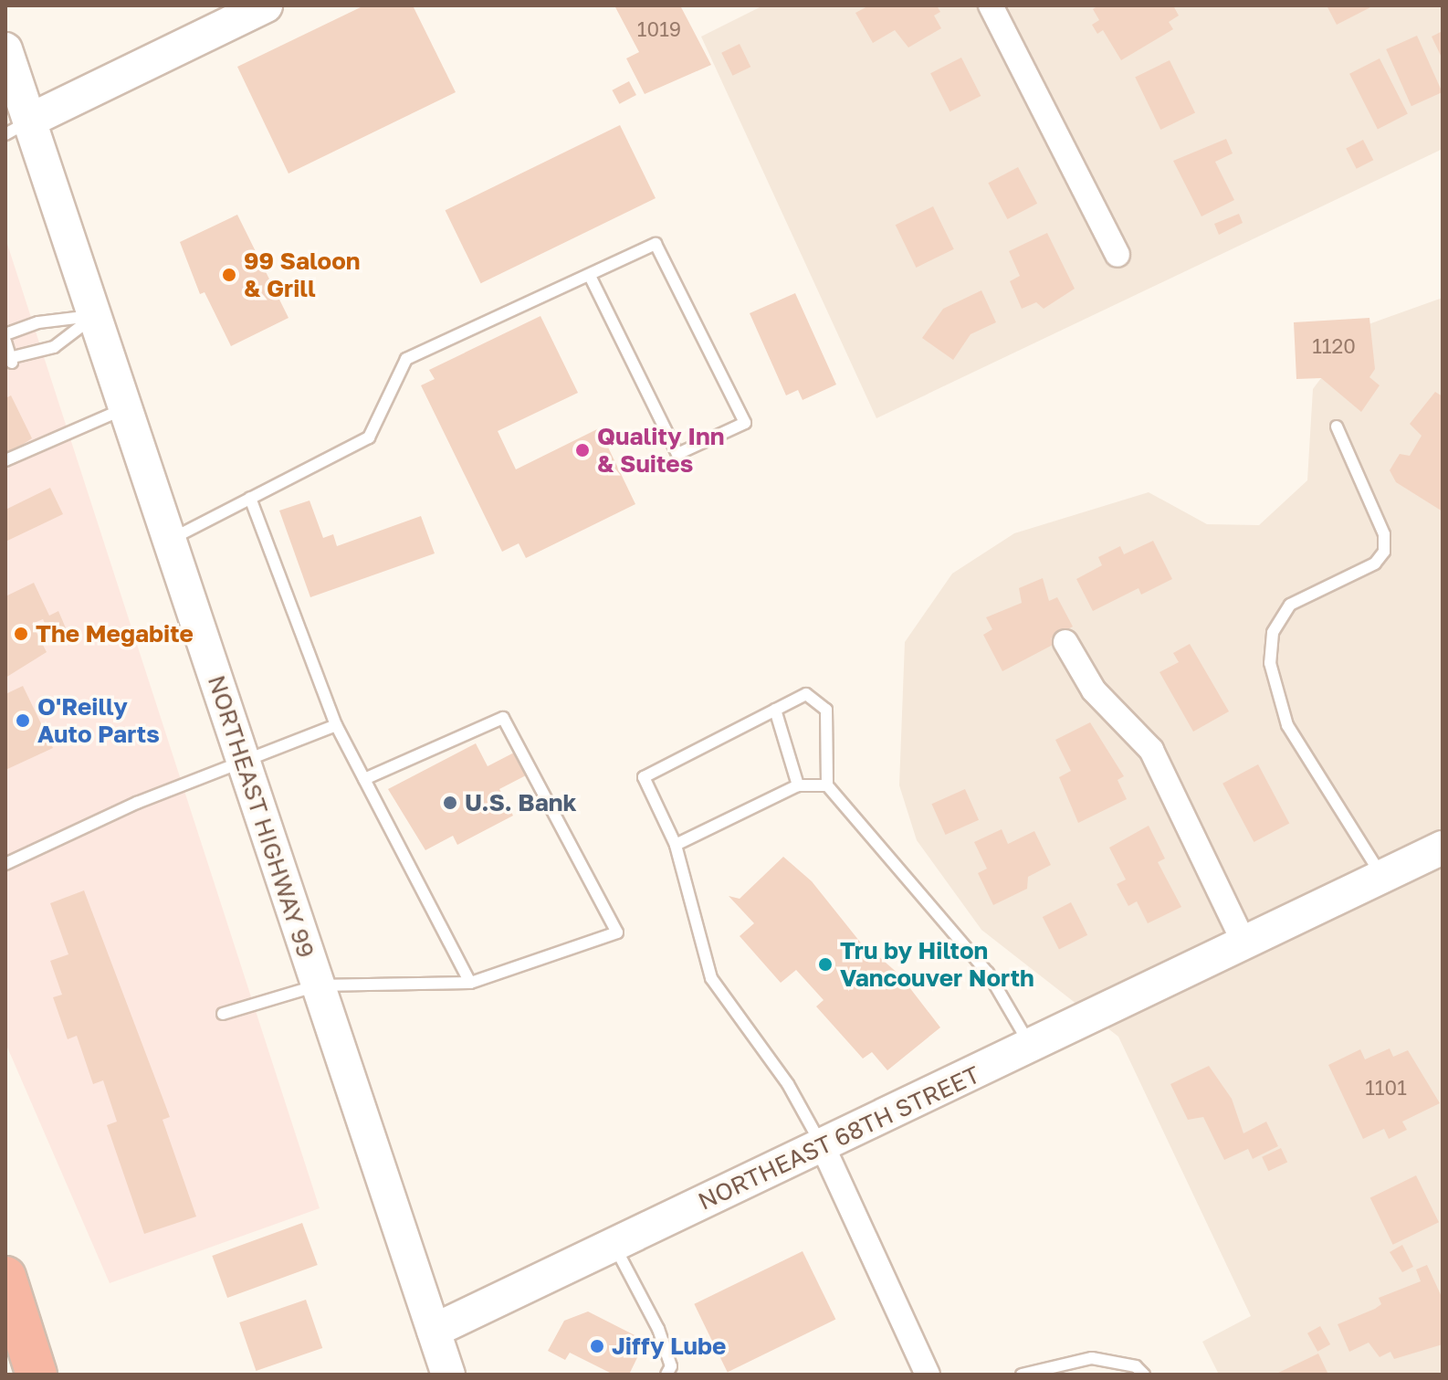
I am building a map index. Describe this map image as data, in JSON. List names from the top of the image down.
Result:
{
  "streets": {
    "main road": ["NORTHEAST HIGHWAY 99", "NORTHEAST 68TH STREET"]
  },
  "crossings": [
    ["NORTHEAST HIGHWAY 99", "NORTHEAST 68TH STREET"]
  ],
  "places": [
    "99 Saloon & Grill",
    "Quality Inn & Suites",
    "The Megabite",
    "O'Reilly Auto Parts",
    "U.S. Bank",
    "Tru by Hilton Vancouver North",
    "Jiffy Lube"
  ],
  "house_numbers": ["1019", "1120", "1101"]
}
